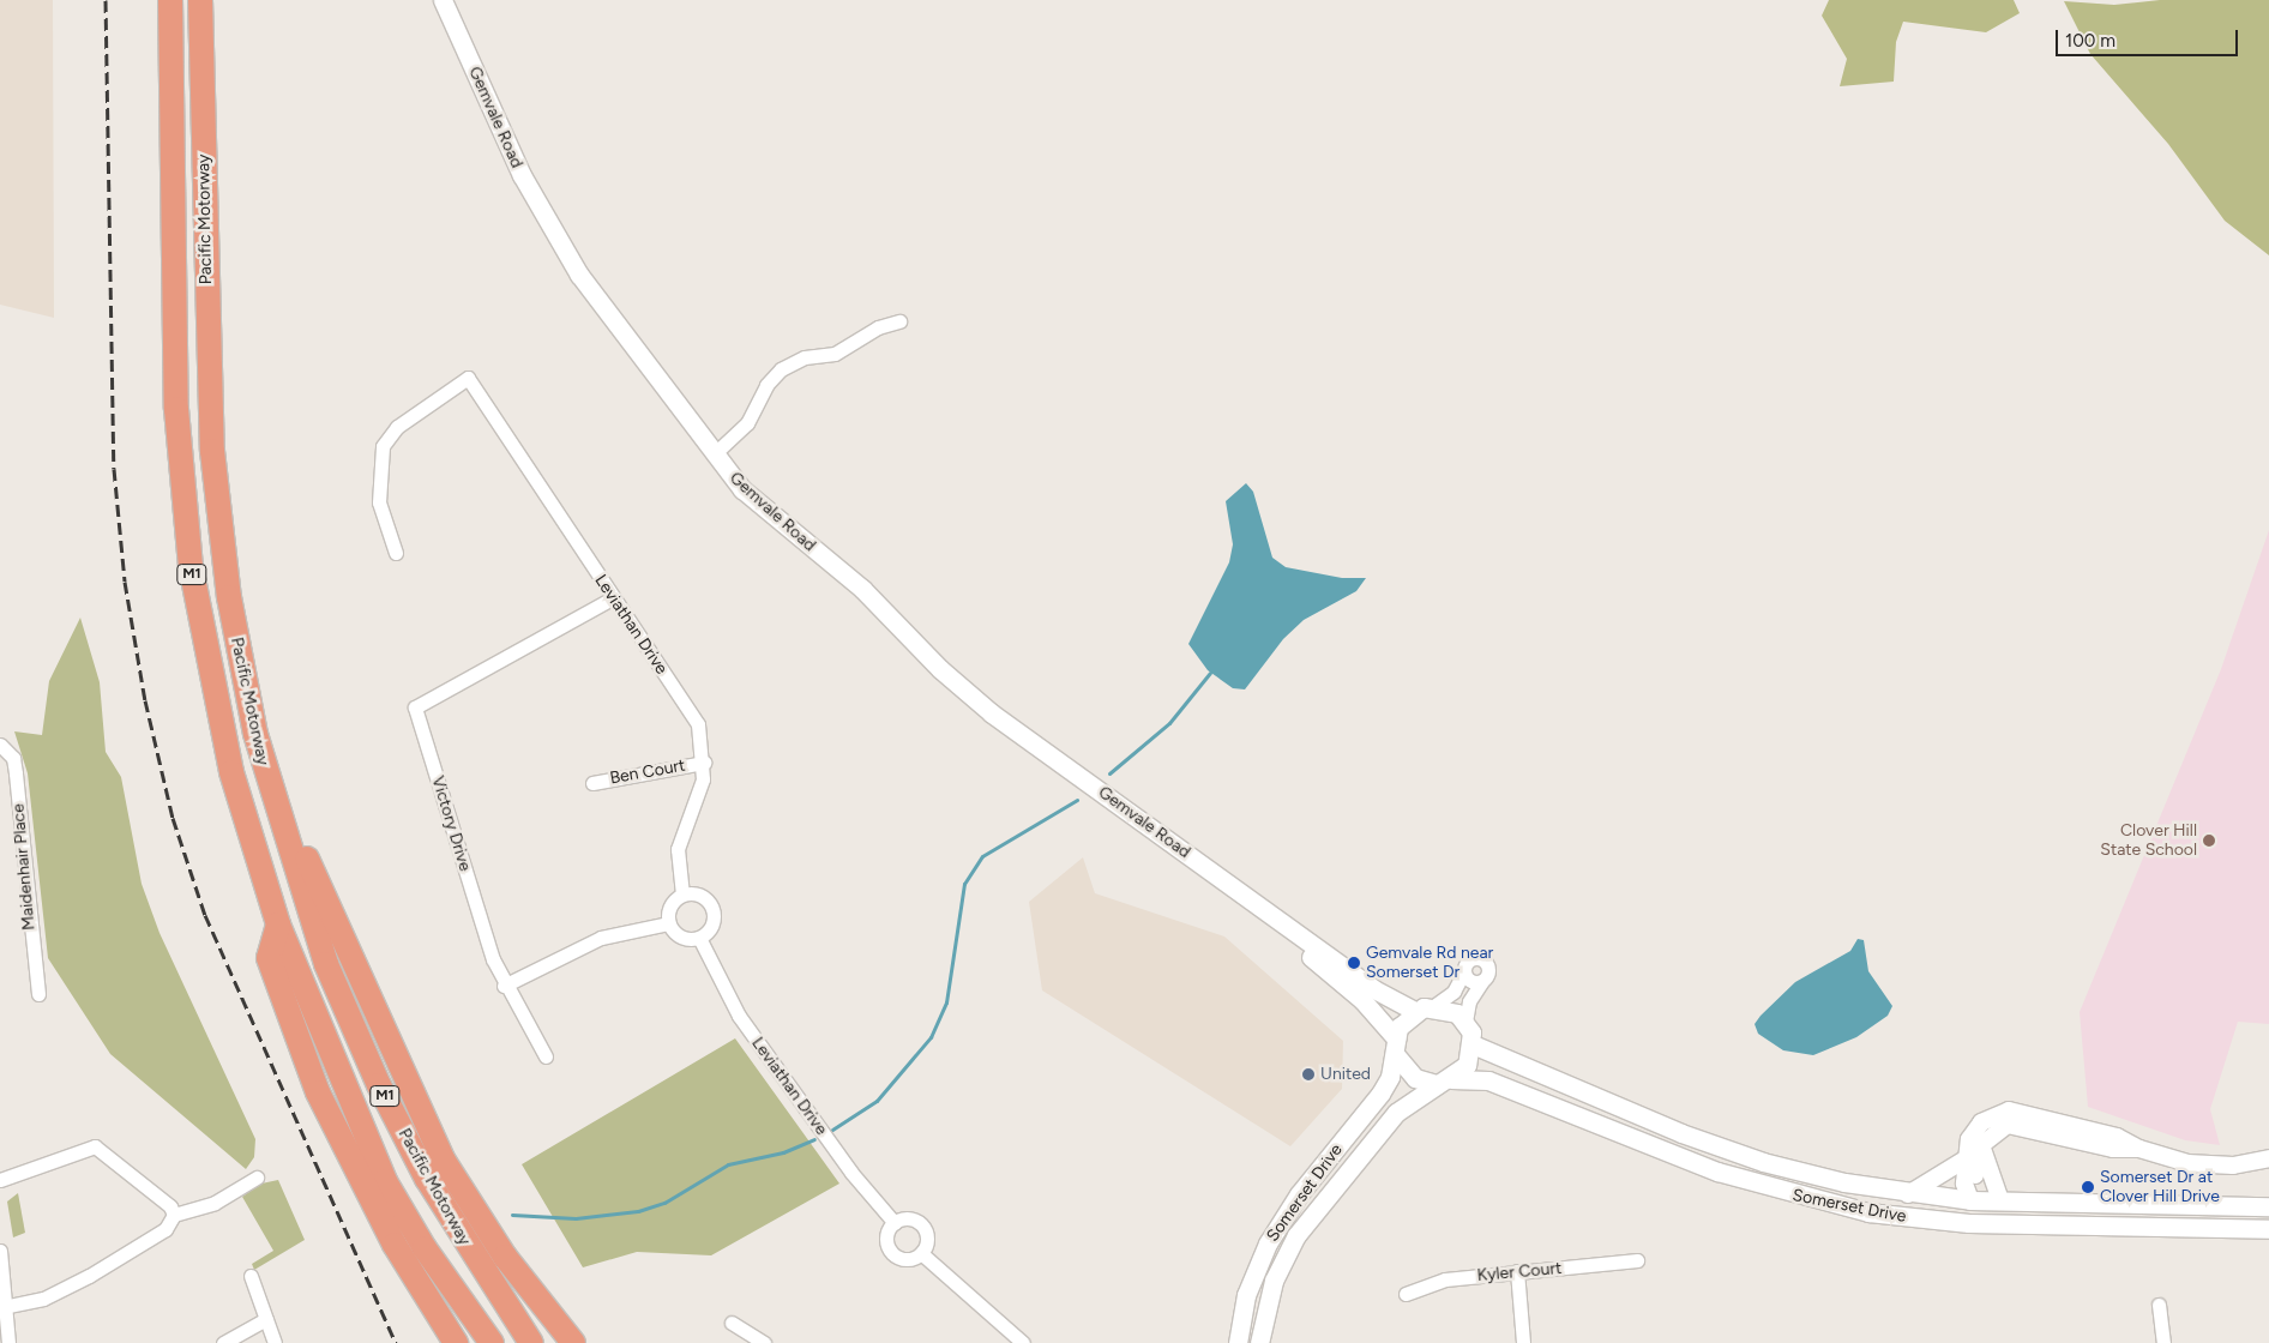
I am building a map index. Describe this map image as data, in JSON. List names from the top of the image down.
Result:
{
  "streets": {
    "highway": ["Pacific Motorway", "M1"],
    "main road": ["Gemvale Road", "Somerset Drive"],
    "street": [
      "Leviathan Drive",
      "Ben Court",
      "Victory Drive",
      "Maidenhair Place",
      "Kyler Court"
    ]
  },
  "crossings": [
    ["Gemvale Road", "Somerset Drive"],
    ["Leviathan Drive", "Ben Court"],
    ["Leviathan Drive", "Victory Drive"]
  ],
  "places": [
    "Clover Hill State School",
    "Gemvale Rd near Somerset Dr",
    "United",
    "Somerset Dr at Clover Hill Drive"
  ],
  "scale_bar": "100 m"
}
